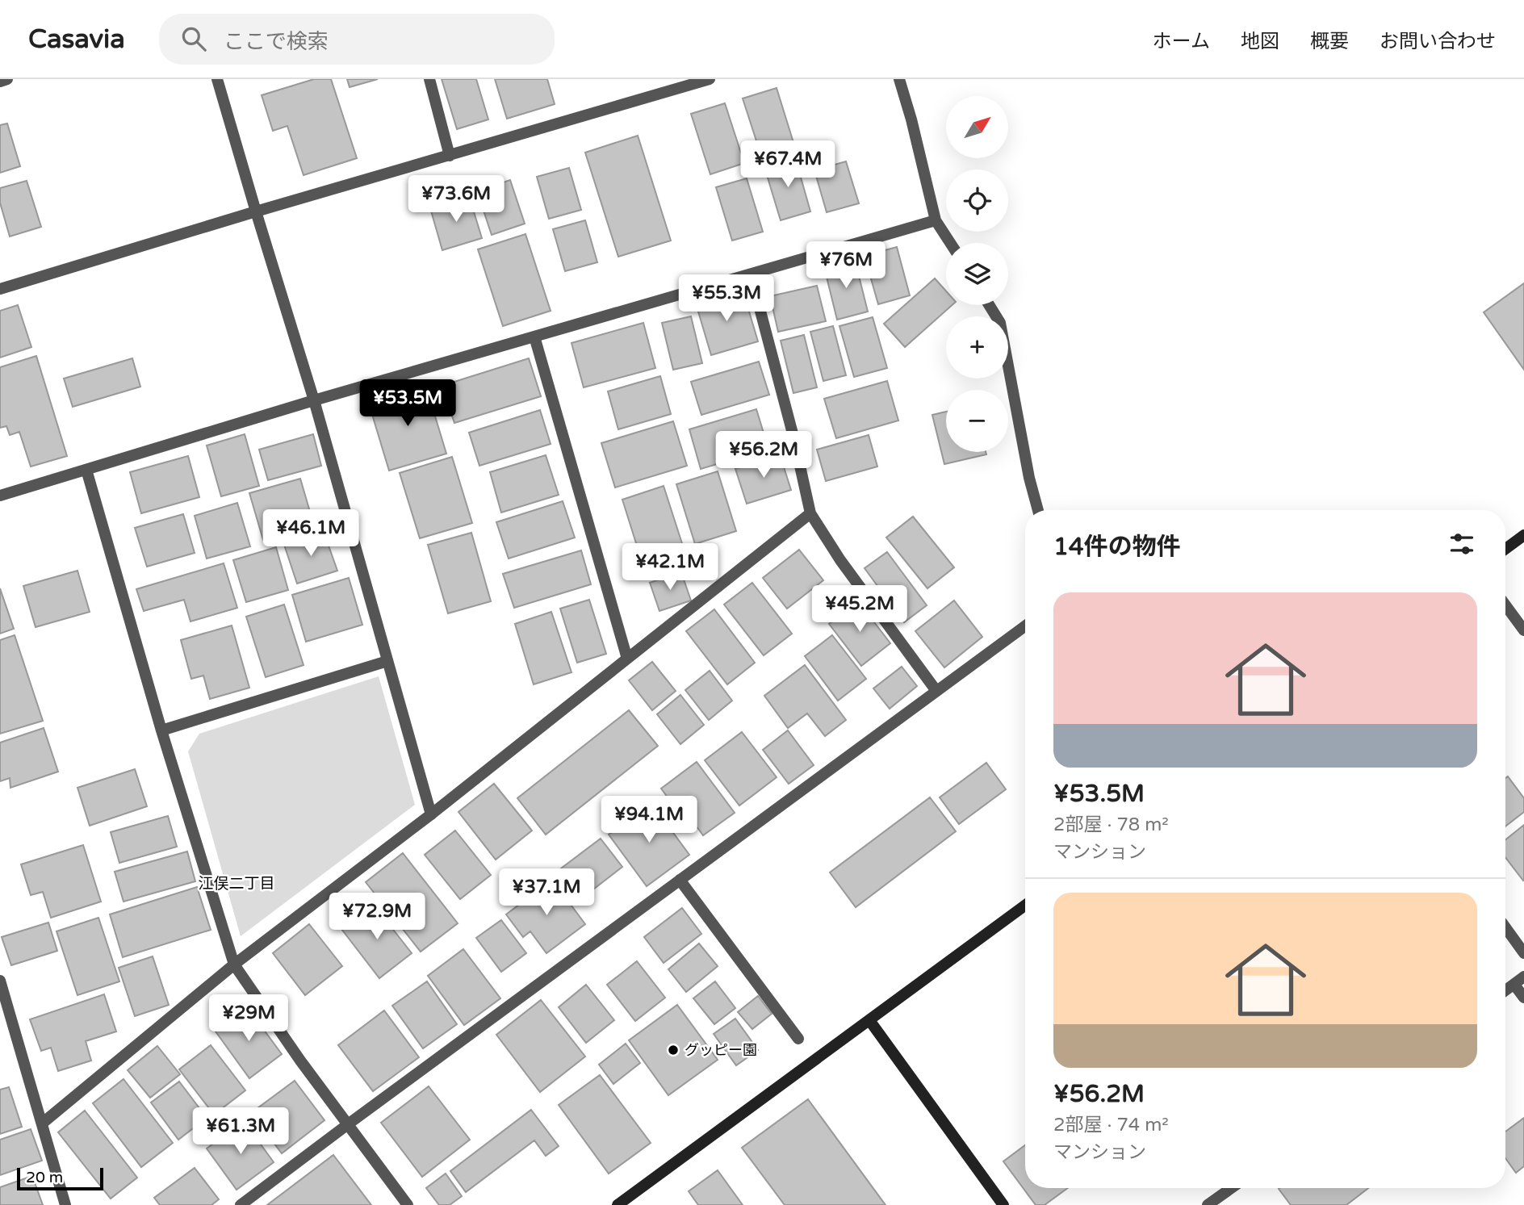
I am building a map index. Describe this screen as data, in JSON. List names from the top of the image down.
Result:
{
  "districts": ["江俣二丁目"],
  "places": ["グッピー園"],
  "scale_bar": "20 m",
  "north": "top right",
  "page": {
    "header": "Casavia",
    "search": "ここで検索",
    "nav": [
      "ホーム",
      "地図",
      "概要",
      "お問い合わせ"
    ],
    "map_buttons": ["+", "−"],
    "price": [
      "¥67.4M",
      "¥73.6M",
      "¥76M",
      "¥55.3M",
      "¥53.5M",
      "¥56.2M",
      "¥46.1M",
      "¥42.1M",
      "¥45.2M",
      "¥94.1M",
      "¥37.1M",
      "¥72.9M",
      "¥29M",
      "¥61.3M"
    ],
    "heading": "14件の物件",
    "list": [
      {
        "name": "¥53.5M",
        "note": "2部屋 · 78 m² · マンション"
      },
      {
        "name": "¥56.2M",
        "note": "2部屋 · 74 m² · マンション"
      }
    ],
    "scale": "20 m"
  }
}
